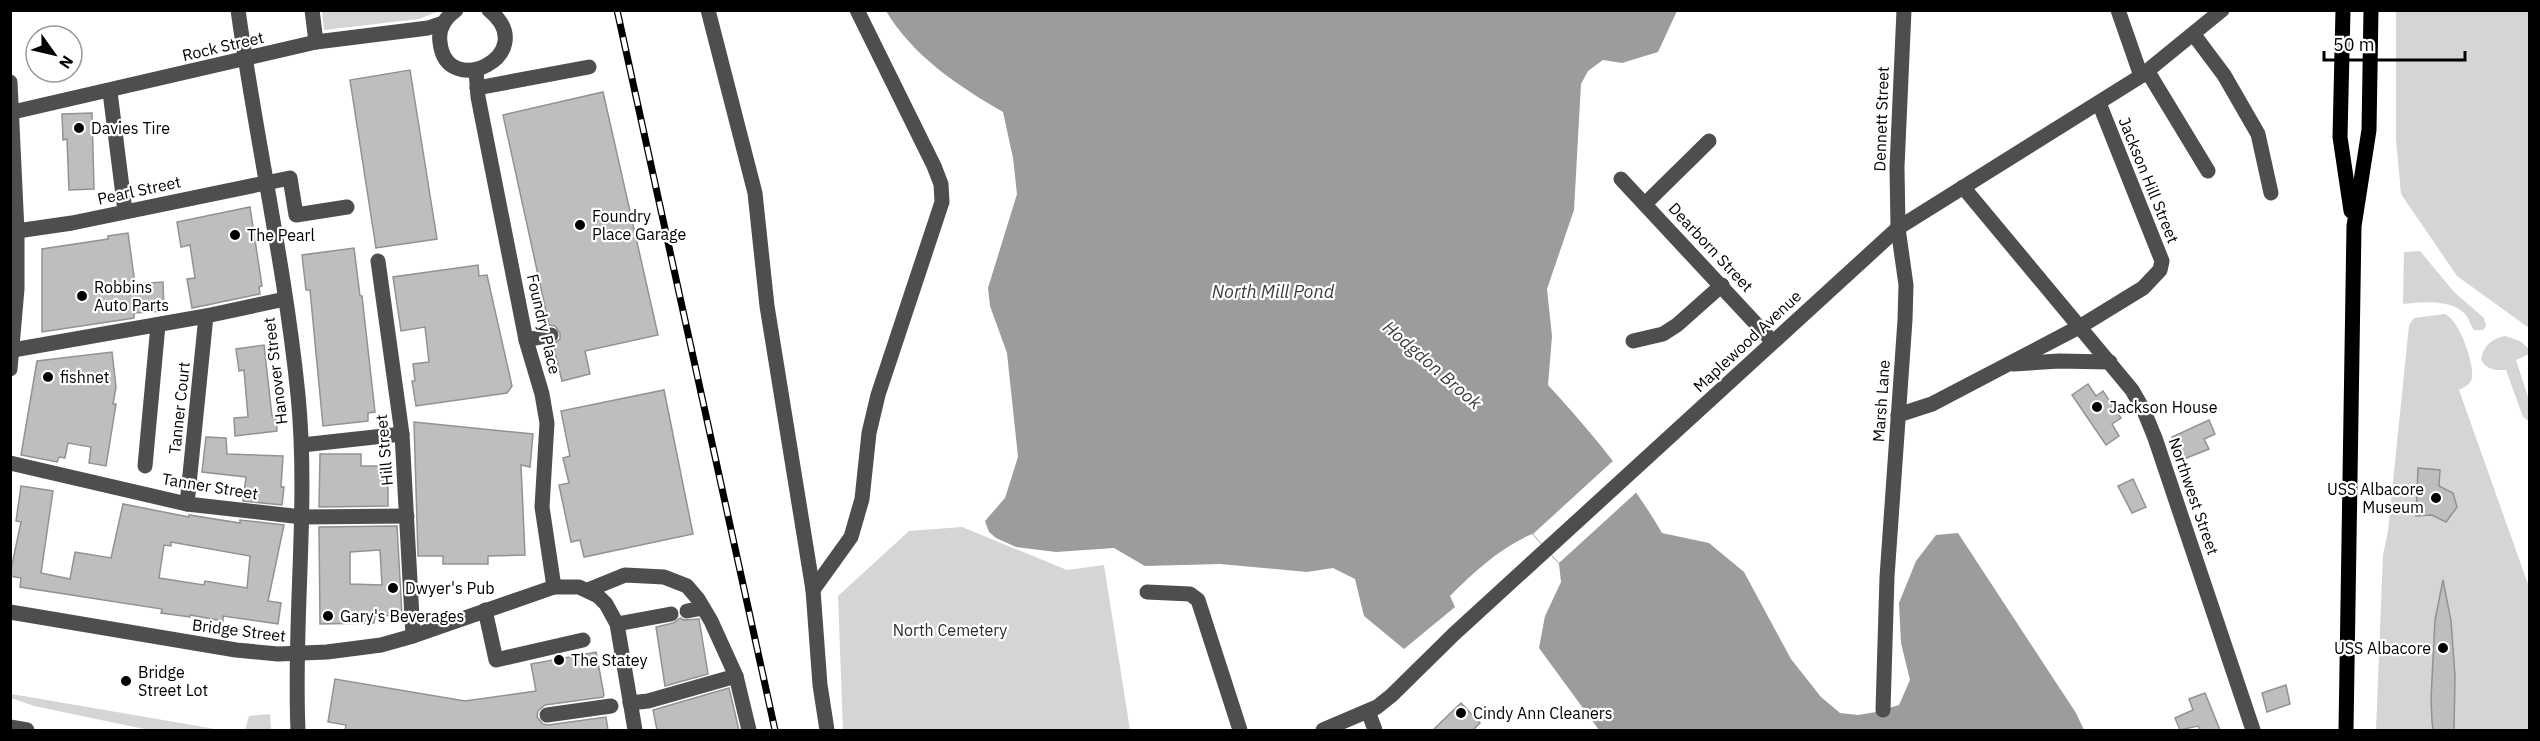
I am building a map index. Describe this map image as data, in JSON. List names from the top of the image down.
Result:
{
  "streets": {
    "street": [
      "Rock Street",
      "Dennett Street",
      "Jackson Hill Street",
      "Pearl Street",
      "Dearborn Street",
      "Foundry Place",
      "Maplewood Avenue",
      "Hanover Street",
      "Marsh Lane",
      "Tanner Court",
      "Hill Street",
      "Tanner Street",
      "Northwest Street",
      "Bridge Street"
    ]
  },
  "crossings": [
    ["Rock Street", "Hanover Street"],
    ["Dennett Street", "Maplewood Avenue"],
    ["Dennett Street", "Marsh Lane"],
    ["Jackson Hill Street", "Maplewood Avenue"],
    ["Jackson Hill Street", "Marsh Lane"],
    ["Jackson Hill Street", "Northwest Street"],
    ["Pearl Street", "Hanover Street"],
    ["Dearborn Street", "Maplewood Avenue"],
    ["Foundry Place", "Bridge Street"],
    ["Maplewood Avenue", "Marsh Lane"],
    ["Maplewood Avenue", "Northwest Street"],
    ["Hanover Street", "Tanner Street"],
    ["Hanover Street", "Bridge Street"],
    ["Tanner Court", "Tanner Street"],
    ["Hill Street", "Tanner Street"],
    ["Hill Street", "Bridge Street"]
  ],
  "water": ["North Mill Pond", "Hodgdon Brook"],
  "parks": ["North Cemetery"],
  "places": [
    "Davies Tire",
    "Foundry Place Garage",
    "The Pearl",
    "Robbins Auto Parts",
    "fishnet",
    "Jackson House",
    "USS Albacore Museum",
    "Dwyer's Pub",
    "Gary's Beverages",
    "USS Albacore",
    "The Statey",
    "Bridge Street Lot",
    "Cindy Ann Cleaners"
  ],
  "scale_bar": "50 m",
  "north": "bottom right"
}
